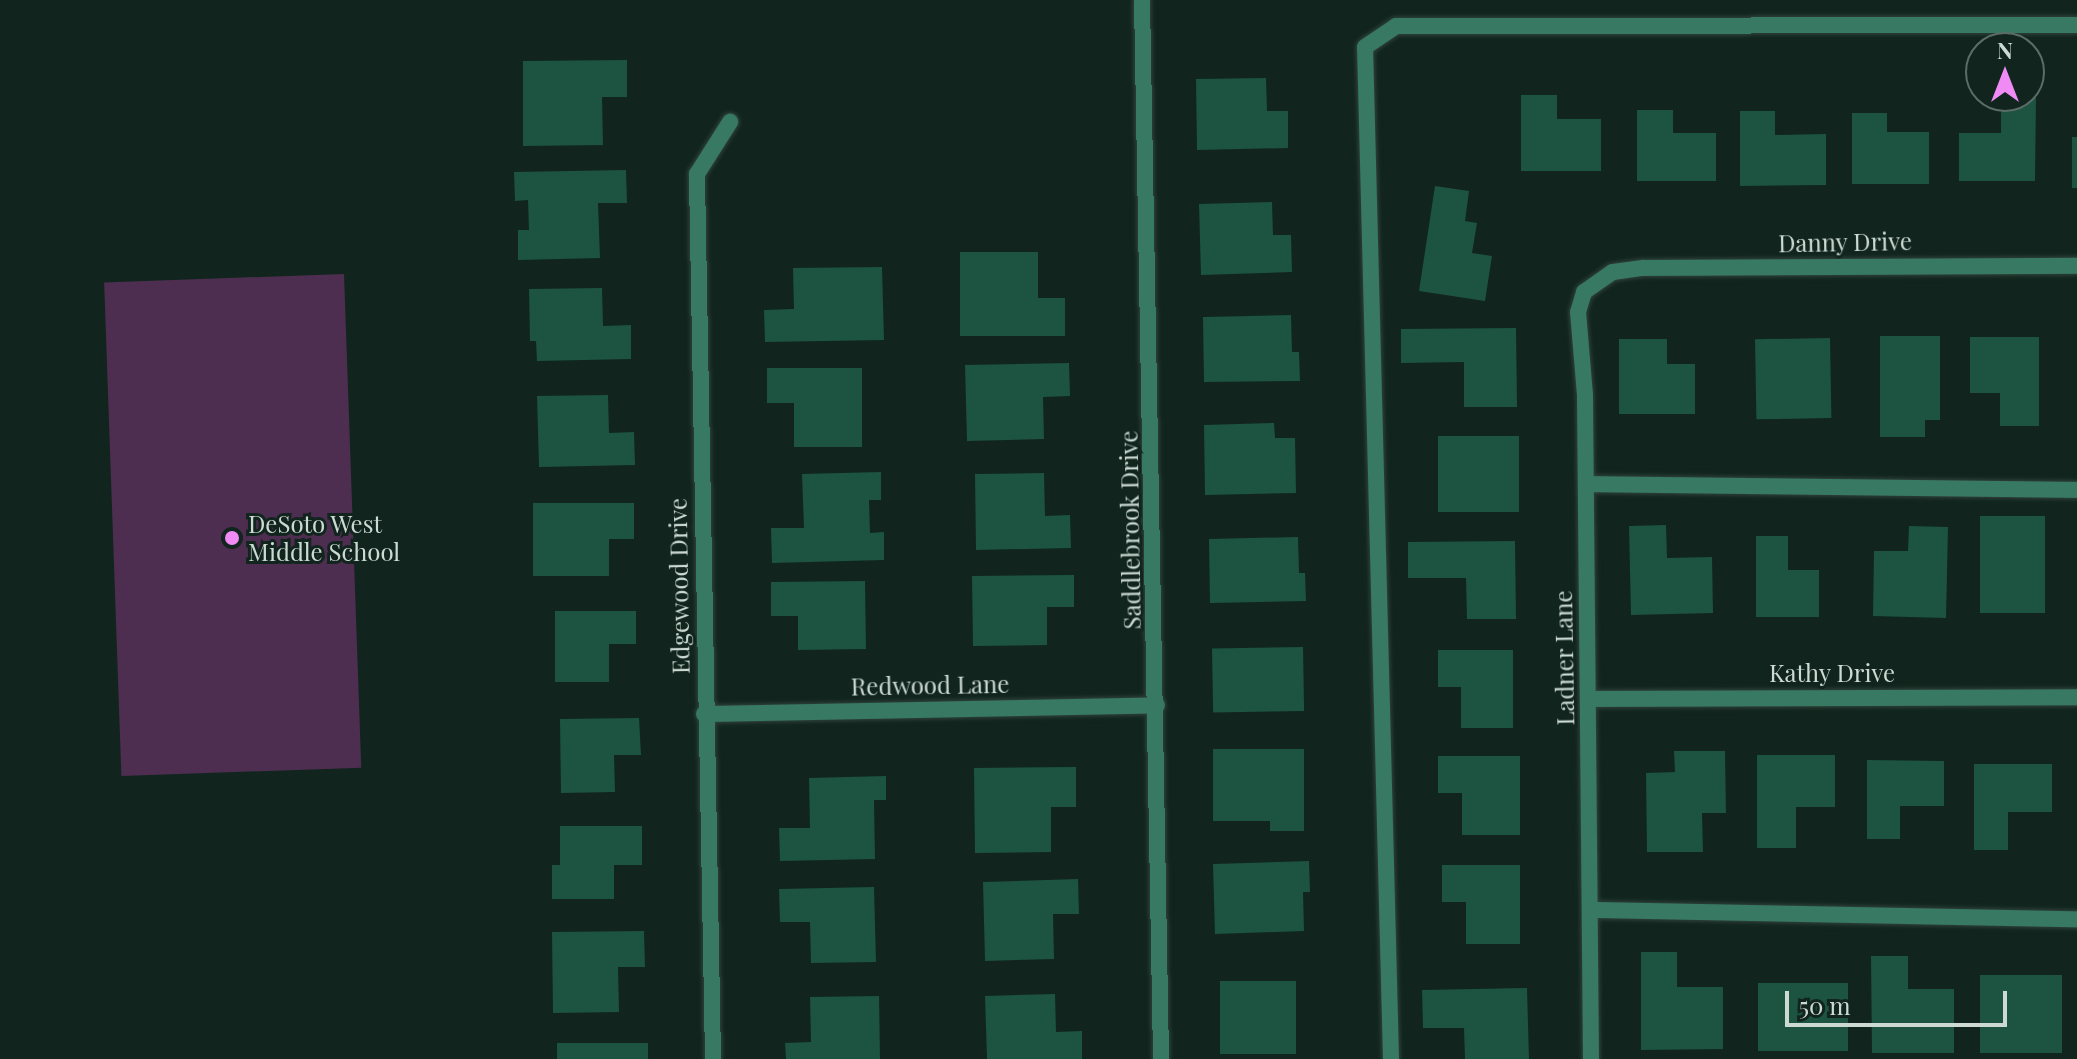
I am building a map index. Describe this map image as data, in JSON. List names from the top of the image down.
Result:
{
  "streets": {
    "street": [
      "Danny Drive",
      "Saddlebrook Drive",
      "Edgewood Drive",
      "Ladner Lane",
      "Kathy Drive",
      "Redwood Lane"
    ]
  },
  "crossings": [
    ["Danny Drive", "Ladner Lane"],
    ["Saddlebrook Drive", "Redwood Lane"],
    ["Edgewood Drive", "Redwood Lane"],
    ["Ladner Lane", "Kathy Drive"]
  ],
  "places": ["DeSoto West Middle School"],
  "scale_bar": "50 m",
  "north": "top"
}
